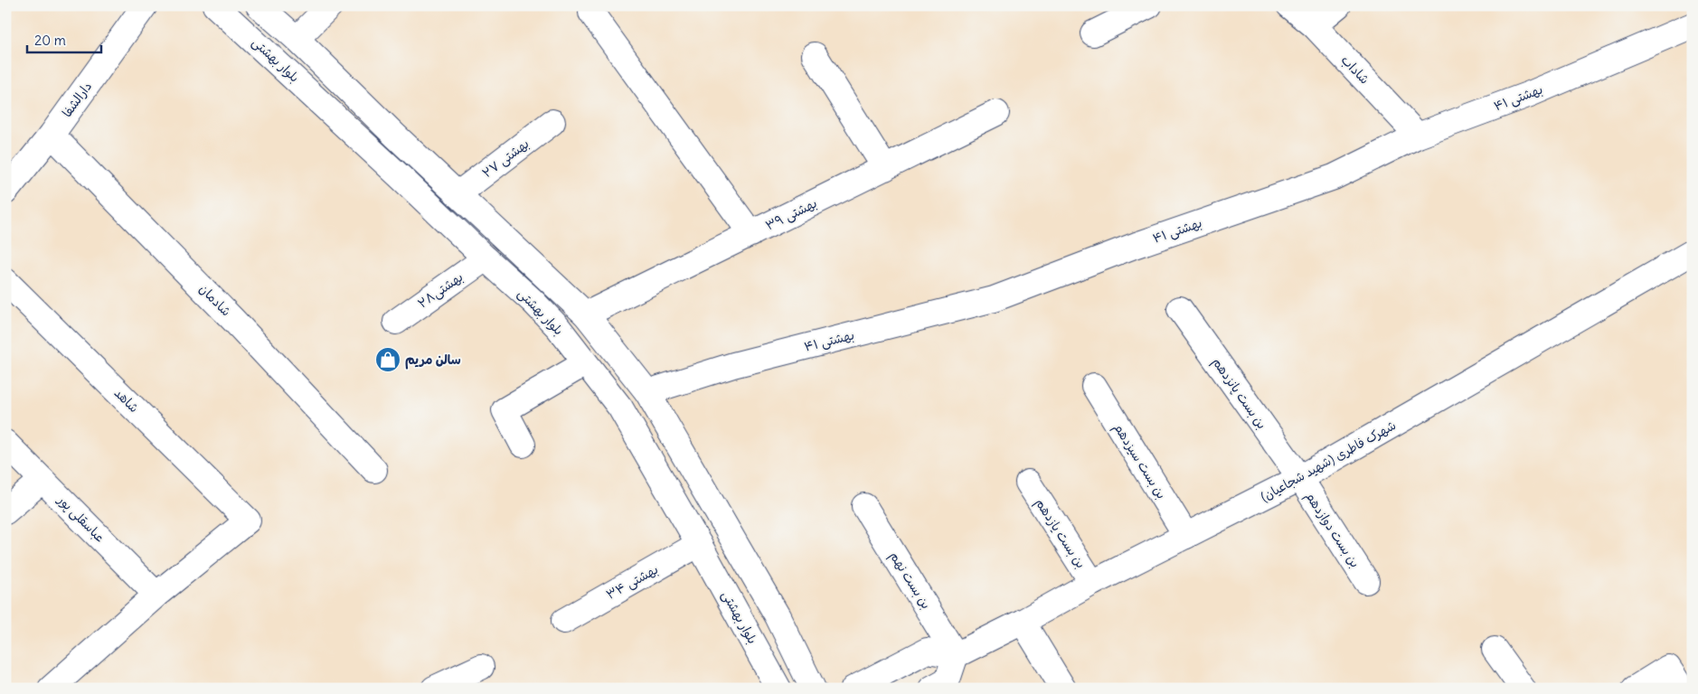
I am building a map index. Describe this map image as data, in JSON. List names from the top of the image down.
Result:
{
  "streets": {
    "street": [
      "بلوار بهشتی",
      "شاداب",
      "بهشتی ۴۱",
      "دارالشفا",
      "بهشتی ٣٧",
      "بهشتی ۳۹",
      "بهشتی۲۸",
      "شادمان",
      "بن بست پانزدهم",
      "شاهد",
      "بن بست سیزدهم",
      "شهرک فاطری (شهید شجاعیان)",
      "عباسقلی پور",
      "بن بست دوازدهم",
      "بن بست یازدهم",
      "بن بست نهم",
      "بهشتی ۳۴"
    ]
  },
  "crossings": [
    ["بلوار بهشتی", "بهشتی۲۸"],
    ["بلوار بهشتی", "بهشتی ۳۴"],
    ["شاداب", "بهشتی ۴۱"],
    ["دارالشفا", "شادمان"],
    ["بن بست پانزدهم", "شهرک فاطری (شهید شجاعیان)"],
    ["بن بست پانزدهم", "بن بست دوازدهم"],
    ["شاهد", "عباسقلی پور"],
    ["بن بست سیزدهم", "شهرک فاطری (شهید شجاعیان)"],
    ["شهرک فاطری (شهید شجاعیان)", "بن بست دوازدهم"],
    ["شهرک فاطری (شهید شجاعیان)", "بن بست یازدهم"],
    ["شهرک فاطری (شهید شجاعیان)", "بن بست نهم"]
  ],
  "places": {
    "shop": ["سالن مریم"]
  },
  "scale_bar": "20 m"
}
